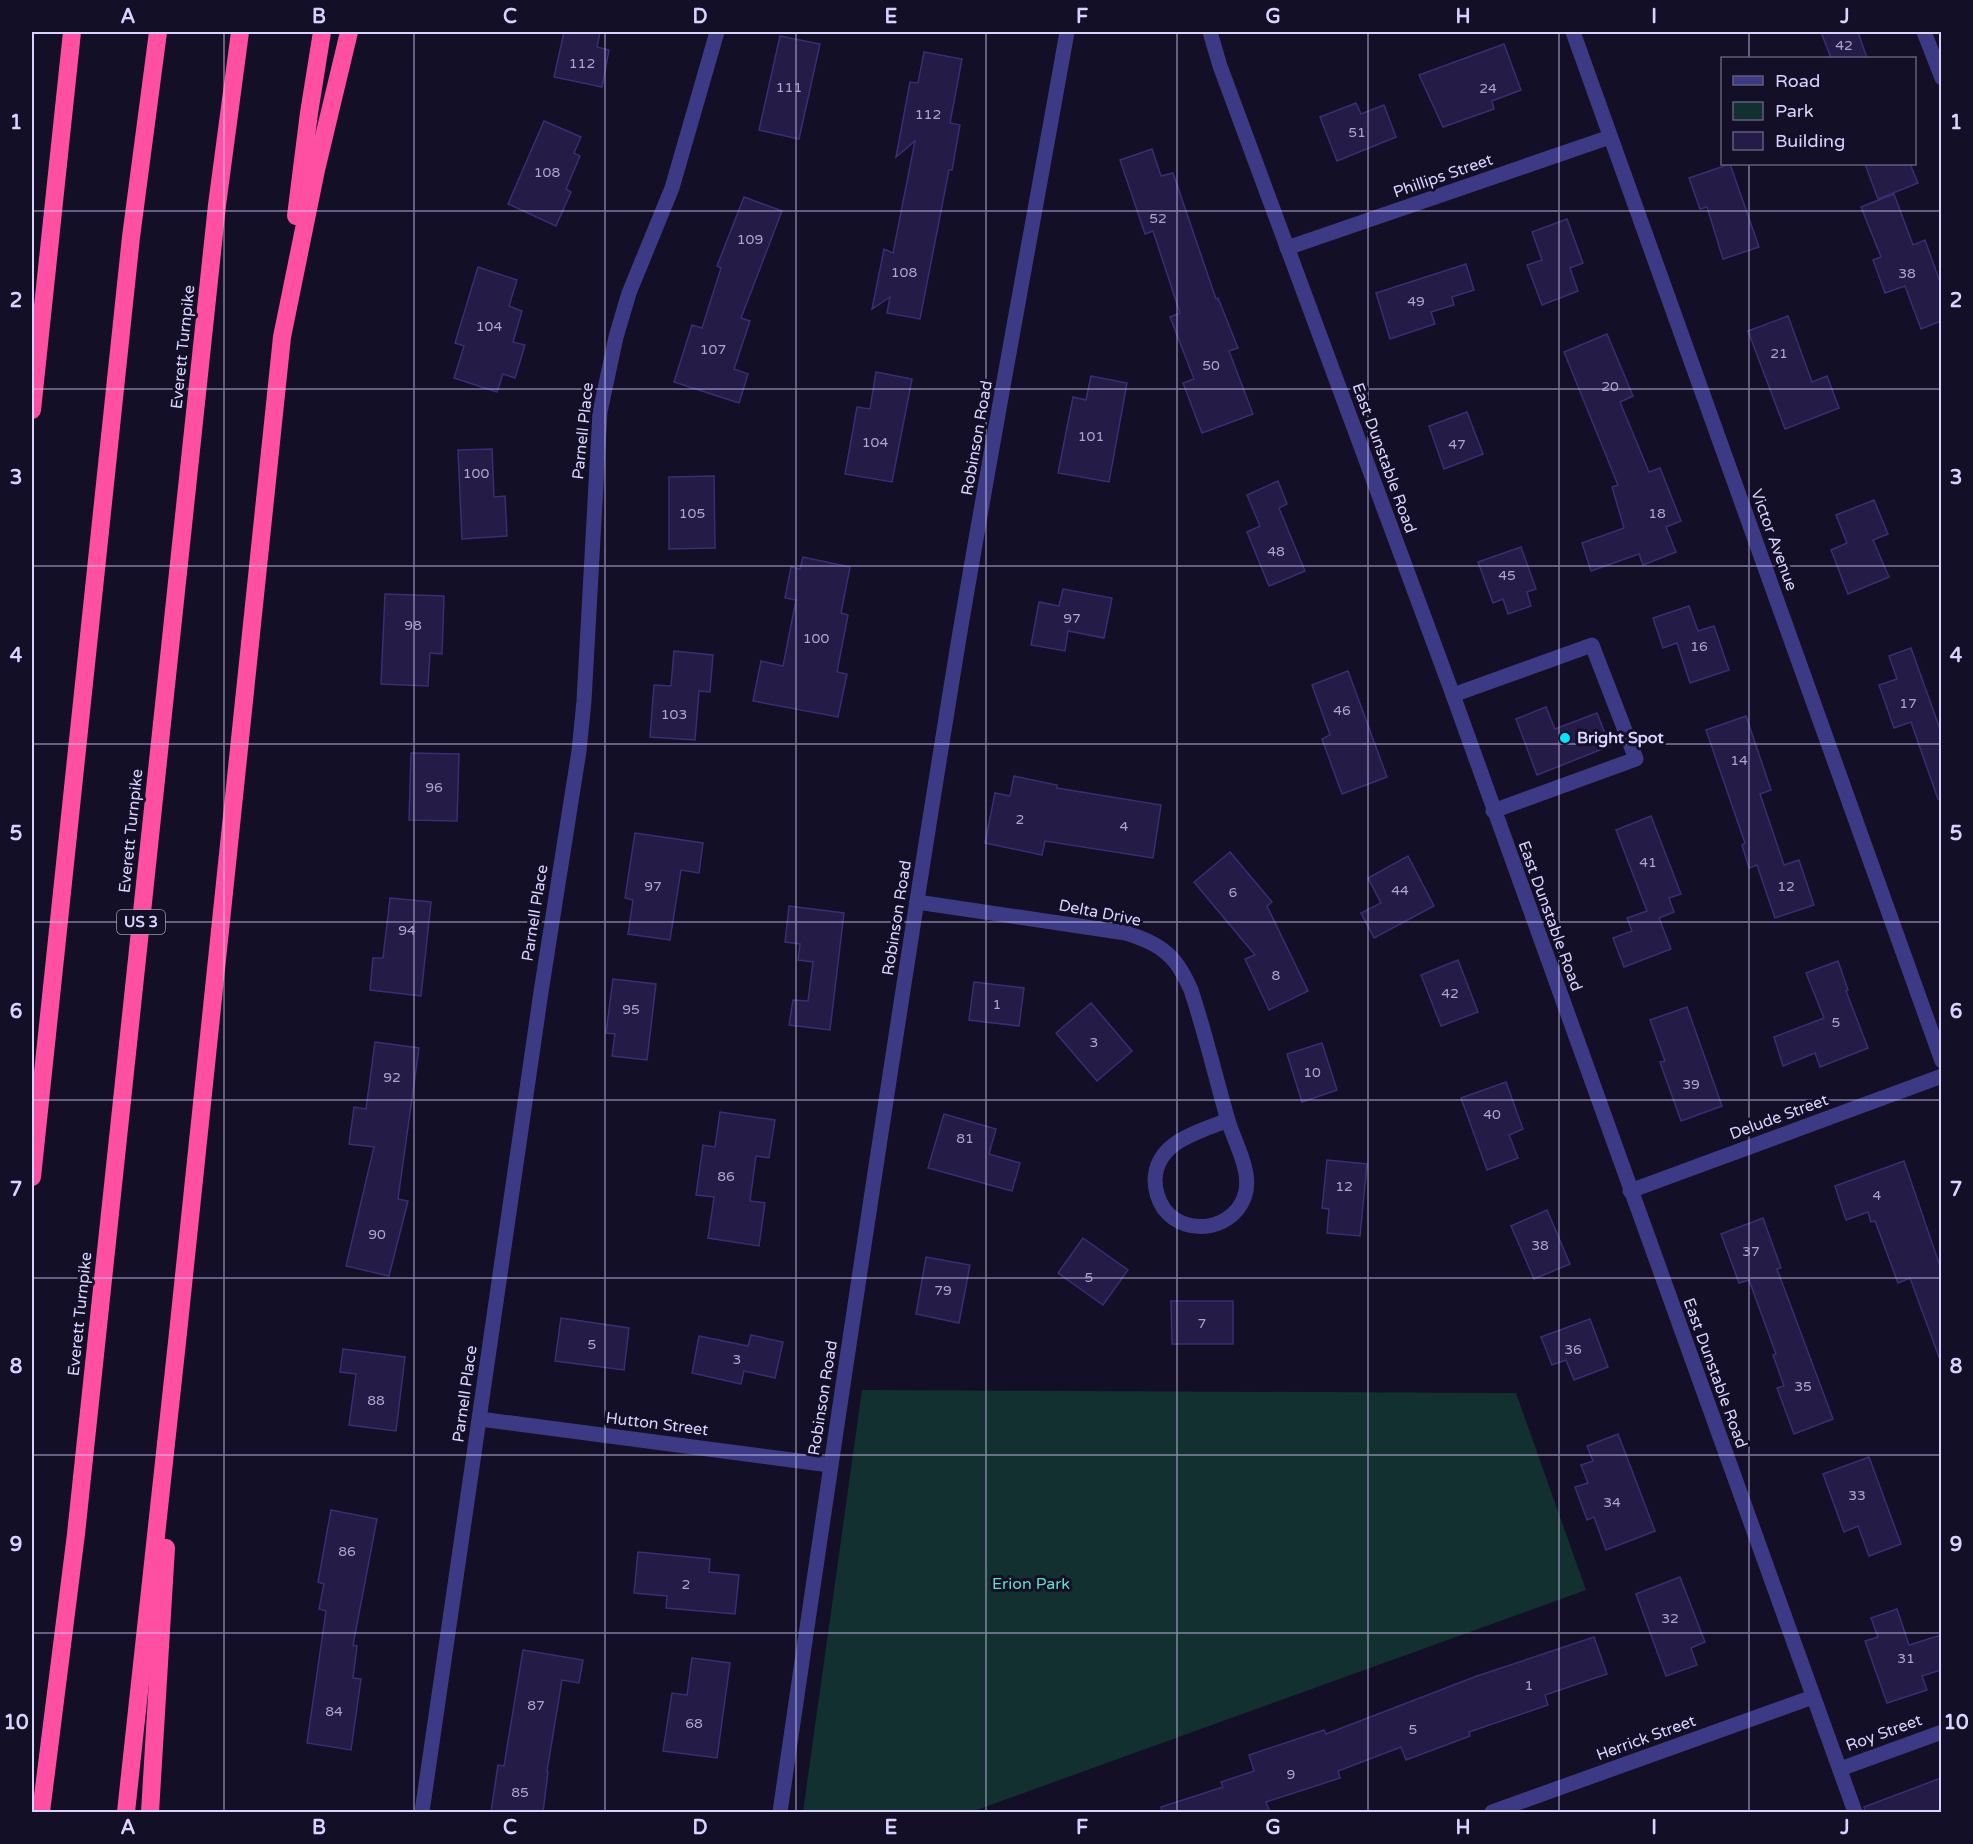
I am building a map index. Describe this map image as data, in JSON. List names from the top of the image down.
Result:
{
  "streets": {
    "highway": ["Everett Turnpike", "US 3"],
    "street": [
      "Phillips Street",
      "Parnell Place",
      "Robinson Road",
      "East Dunstable Road",
      "Victor Avenue",
      "Delta Drive",
      "Delude Street",
      "Hutton Street",
      "Roy Street",
      "Herrick Street"
    ]
  },
  "crossings": [
    ["Phillips Street", "East Dunstable Road"],
    ["Phillips Street", "Victor Avenue"],
    ["Parnell Place", "Hutton Street"],
    ["Robinson Road", "Delta Drive"],
    ["Robinson Road", "Hutton Street"],
    ["East Dunstable Road", "Delude Street"],
    ["East Dunstable Road", "Roy Street"],
    ["East Dunstable Road", "Herrick Street"]
  ],
  "parks": ["Erion Park"],
  "places": ["Bright Spot"],
  "house_numbers": [
    "42",
    "112",
    "111",
    "24",
    "112",
    "51",
    "108",
    "52",
    "109",
    "108",
    "38",
    "49",
    "104",
    "107",
    "21",
    "50",
    "20",
    "101",
    "104",
    "47",
    "100",
    "105",
    "18",
    "48",
    "45",
    "97",
    "98",
    "100",
    "16",
    "17",
    "46",
    "103",
    "14",
    "96",
    "2",
    "4",
    "41",
    "97",
    "12",
    "44",
    "6",
    "94",
    "8",
    "42",
    "1",
    "95",
    "5",
    "3",
    "10",
    "92",
    "39",
    "40",
    "81",
    "86",
    "12",
    "4",
    "90",
    "38",
    "37",
    "5",
    "79",
    "7",
    "5",
    "36",
    "3",
    "35",
    "88",
    "33",
    "34",
    "86",
    "2",
    "32",
    "31",
    "1",
    "87",
    "84",
    "68",
    "5",
    "9",
    "85"
  ],
  "legend": ["Road", "Park", "Building"],
  "grid": {
    "columns": [
      "A",
      "B",
      "C",
      "D",
      "E",
      "F",
      "G",
      "H",
      "I",
      "J"
    ],
    "rows": [
      "1",
      "2",
      "3",
      "4",
      "5",
      "6",
      "7",
      "8",
      "9",
      "10"
    ]
  }
}
